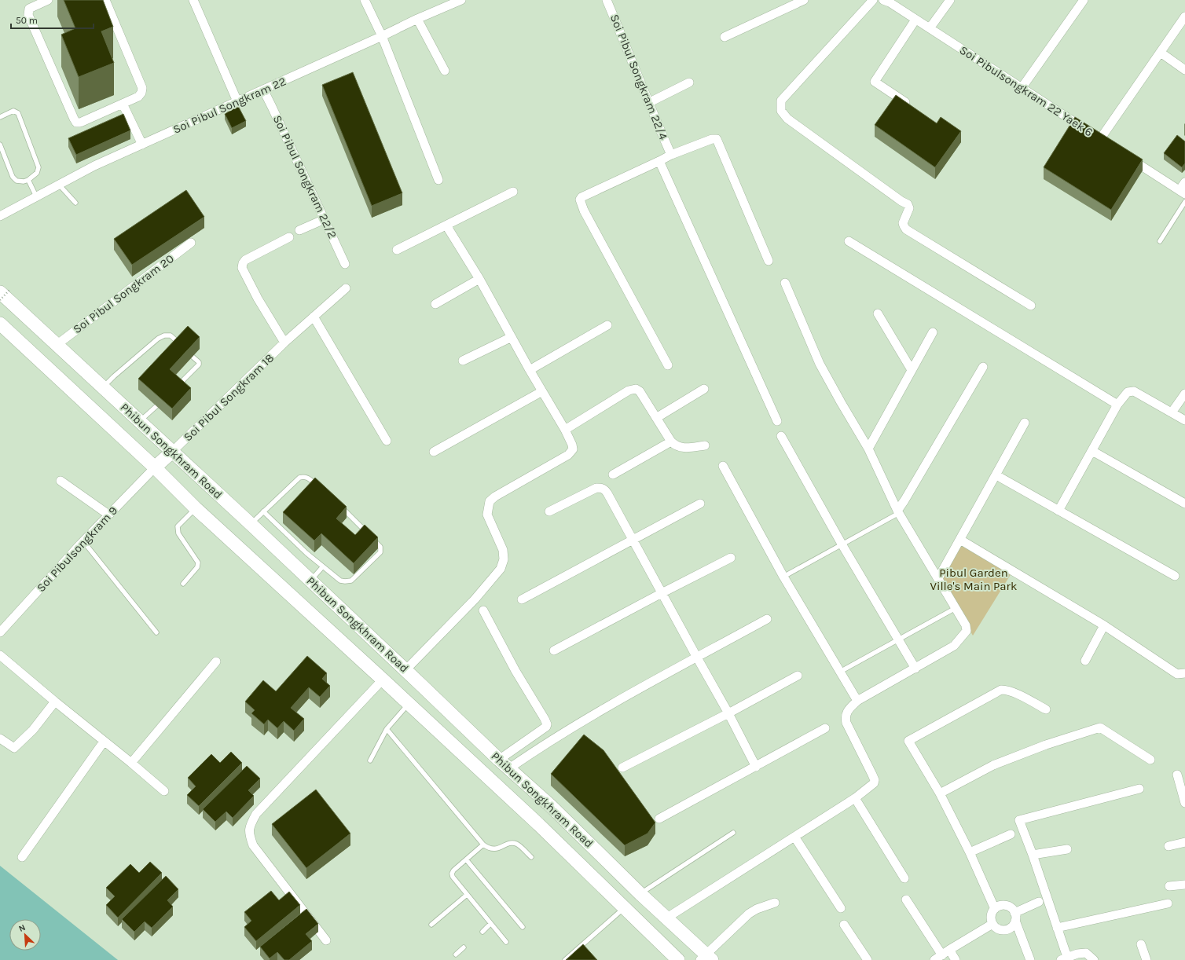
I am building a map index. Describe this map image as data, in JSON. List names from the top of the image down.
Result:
{
  "streets": {
    "main road": ["Phibun Songkhram Road"],
    "street": [
      "Soi Pibul Songkram 22/4",
      "Soi Pibulsongkram 22 Yaek 6",
      "Soi Pibul Songkram 22",
      "Soi Pibul Songkram 22/2",
      "Soi Pibul Songkram 20",
      "Soi Pibul Songkram 18",
      "Soi Pibulsongkram 9"
    ]
  },
  "crossings": [
    ["Soi Pibul Songkram 22", "Soi Pibul Songkram 22/2"],
    ["Soi Pibul Songkram 20", "Phibun Songkhram Road"],
    ["Soi Pibul Songkram 18", "Phibun Songkhram Road"],
    ["Phibun Songkhram Road", "Soi Pibulsongkram 9"]
  ],
  "parks": ["Pibul Garden Ville's Main Park"],
  "scale_bar": "50 m",
  "north": "top left"
}
